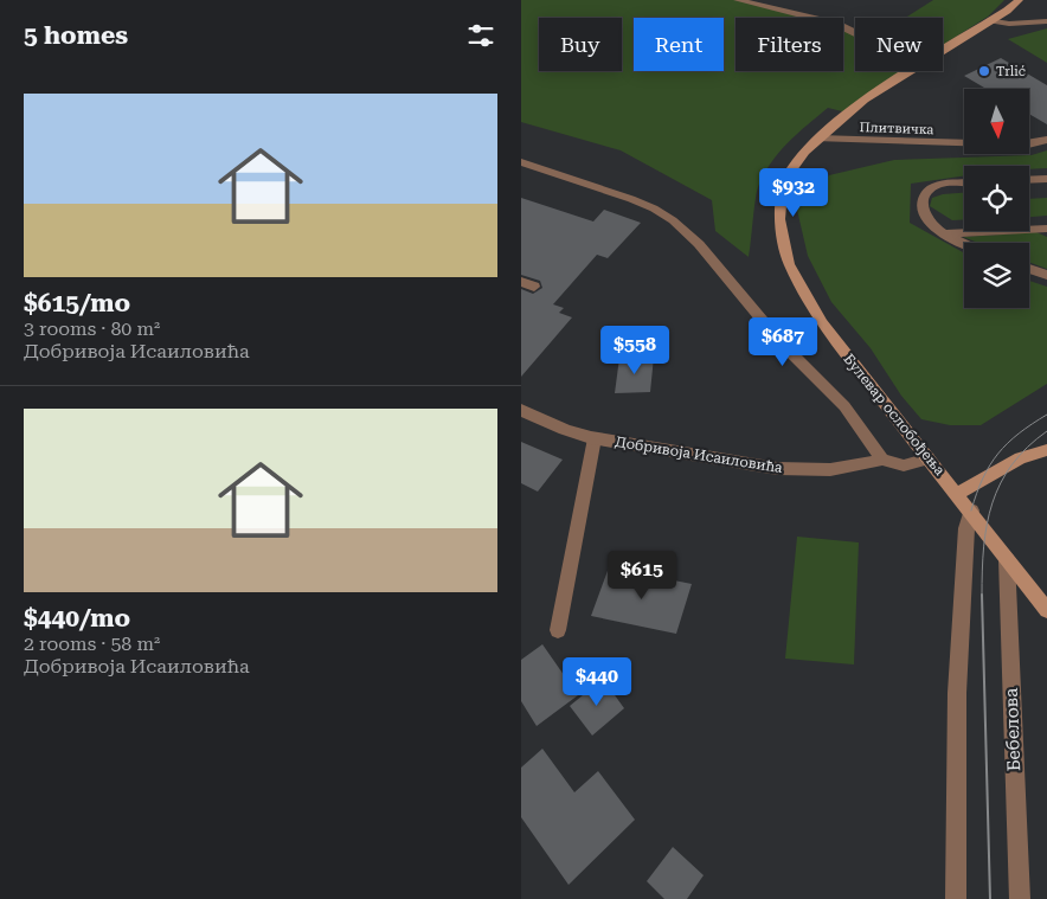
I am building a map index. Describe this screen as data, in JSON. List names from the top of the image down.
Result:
{
  "streets": {
    "main road": ["Булевар ослобођења"],
    "street": ["Плитвичка", "Добривоја Исаиловића", "Бебелова"]
  },
  "crossings": [
    ["Плитвичка", "Булевар ослобођења"],
    ["Булевар ослобођења", "Бебелова"]
  ],
  "places": ["Trlić"],
  "north": "bottom",
  "page": {
    "heading": "5 homes",
    "chip": [
      "Buy",
      "Rent",
      "Filters",
      "New"
    ],
    "list": [
      {
        "name": "$615/mo",
        "note": "3 rooms · 80 m² · Добривоја Исаиловића"
      },
      {
        "name": "$440/mo",
        "note": "2 rooms · 58 m² · Добривоја Исаиловића"
      }
    ],
    "price": [
      "$932",
      "$687",
      "$558",
      "$615",
      "$440"
    ]
  }
}
